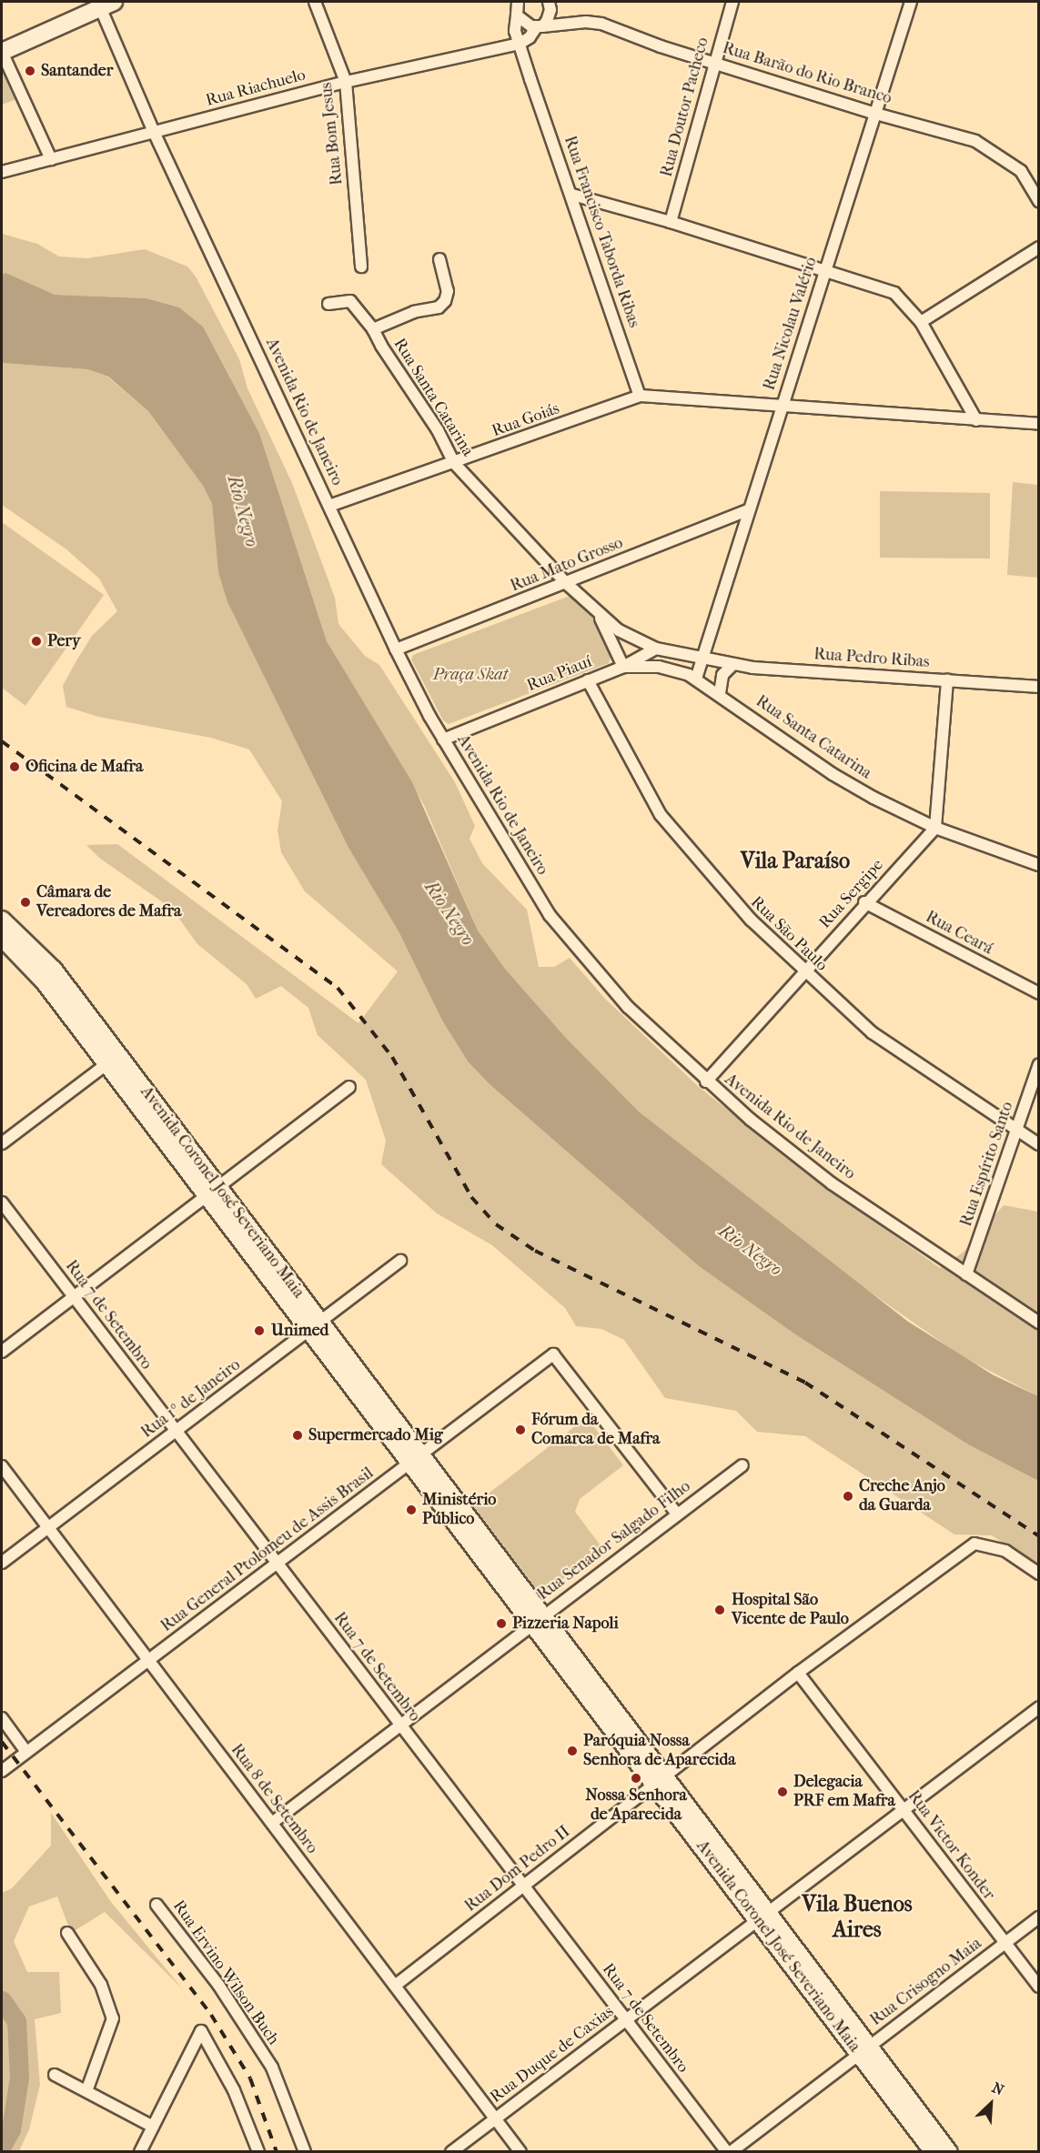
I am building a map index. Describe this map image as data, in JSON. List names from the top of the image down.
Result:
{
  "streets": {
    "main road": ["Avenida Coronel José Severiano Maia"],
    "street": [
      "Rua Barão do Rio Branco",
      "Rua Riachuelo",
      "Rua Doutor Pacheco",
      "Rua Bom Jesus",
      "Rua Francisco Taborda Ribas",
      "Rua Nicolau Valério",
      "Rua Santa Catarina",
      "Avenida Rio de Janeiro",
      "Rua Goiás",
      "Rua Mato Grosso",
      "Rua Pedro Ribas",
      "Rua Piauí",
      "Rua Sergipe",
      "Rua Ceará",
      "Rua São Paulo",
      "Rua Espírito Santo",
      "Rua 7 de Setembro",
      "Rua 1º de Janeiro",
      "Rua Senador Salgado Filho",
      "Rua General Ptolomeu de Assis Brasil",
      "Rua 8 de Setembro",
      "Rua Victor Konder",
      "Rua Dom Pedro II",
      "Rua Ervino Wilson Buch",
      "Rua Crisogno Maia",
      "Rua Duque de Caxias"
    ]
  },
  "crossings": [
    ["Rua Barão do Rio Branco", "Rua Doutor Pacheco"],
    ["Rua Barão do Rio Branco", "Rua Nicolau Valério"],
    ["Rua Riachuelo", "Rua Bom Jesus"],
    ["Rua Riachuelo", "Rua Francisco Taborda Ribas"],
    ["Rua Riachuelo", "Avenida Rio de Janeiro"],
    ["Rua Francisco Taborda Ribas", "Rua Goiás"],
    ["Rua Nicolau Valério", "Rua Santa Catarina"],
    ["Rua Nicolau Valério", "Rua Mato Grosso"],
    ["Rua Nicolau Valério", "Rua Pedro Ribas"],
    ["Rua Santa Catarina", "Rua Goiás"],
    ["Rua Santa Catarina", "Rua Mato Grosso"],
    ["Rua Santa Catarina", "Rua Pedro Ribas"],
    ["Rua Santa Catarina", "Rua Piauí"],
    ["Rua Santa Catarina", "Rua Sergipe"],
    ["Avenida Rio de Janeiro", "Rua Goiás"],
    ["Avenida Rio de Janeiro", "Rua Mato Grosso"],
    ["Avenida Rio de Janeiro", "Rua Piauí"],
    ["Avenida Rio de Janeiro", "Rua Sergipe"],
    ["Avenida Rio de Janeiro", "Rua Espírito Santo"],
    ["Rua Piauí", "Rua São Paulo"],
    ["Rua Sergipe", "Rua Ceará"],
    ["Rua Sergipe", "Rua São Paulo"],
    ["Rua São Paulo", "Rua Espírito Santo"],
    ["Avenida Coronel José Severiano Maia", "Rua 1º de Janeiro"],
    ["Avenida Coronel José Severiano Maia", "Rua Senador Salgado Filho"],
    ["Avenida Coronel José Severiano Maia", "Rua General Ptolomeu de Assis Brasil"],
    ["Avenida Coronel José Severiano Maia", "Rua Dom Pedro II"],
    ["Avenida Coronel José Severiano Maia", "Rua Crisogno Maia"],
    ["Avenida Coronel José Severiano Maia", "Rua Duque de Caxias"],
    ["Rua 7 de Setembro", "Rua 1º de Janeiro"],
    ["Rua 7 de Setembro", "Rua Senador Salgado Filho"],
    ["Rua 7 de Setembro", "Rua General Ptolomeu de Assis Brasil"],
    ["Rua 7 de Setembro", "Rua Dom Pedro II"],
    ["Rua 7 de Setembro", "Rua Crisogno Maia"],
    ["Rua 7 de Setembro", "Rua Duque de Caxias"],
    ["Rua 1º de Janeiro", "Rua 8 de Setembro"],
    ["Rua Senador Salgado Filho", "Rua General Ptolomeu de Assis Brasil"],
    ["Rua Senador Salgado Filho", "Rua 8 de Setembro"],
    ["Rua General Ptolomeu de Assis Brasil", "Rua 8 de Setembro"],
    ["Rua 8 de Setembro", "Rua Dom Pedro II"],
    ["Rua 8 de Setembro", "Rua Duque de Caxias"],
    ["Rua Victor Konder", "Rua Dom Pedro II"],
    ["Rua Victor Konder", "Rua Crisogno Maia"],
    ["Rua Victor Konder", "Rua Duque de Caxias"]
  ],
  "districts": ["Vila Paraíso", "Vila Buenos Aires"],
  "water": ["Rio Negro"],
  "parks": ["Praça Skat"],
  "places": [
    "Santander",
    "Pery",
    "Oficina de Mafra",
    "Câmara de Vereadores de Mafra",
    "Unimed",
    "Fórum da Comarca de Mafra",
    "Supermercado Mig",
    "Creche Anjo da Guarda",
    "Ministério Público",
    "Hospital São Vicente de Paulo",
    "Pizzeria Napoli",
    "Paróquia Nossa Senhora de Aparecida",
    "Nossa Senhora de Aparecida",
    "Delegacia PRF em Mafra"
  ],
  "north": "top right"
}
